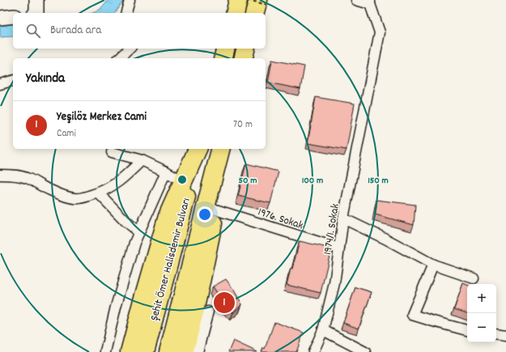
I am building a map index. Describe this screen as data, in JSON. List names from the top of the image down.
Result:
{
  "streets": {
    "highway": ["Şehit Ömer Halisdemir Bulvarı"],
    "street": ["1976. Sokak", "1974/1. Sokak"]
  },
  "crossings": [
    ["1976. Sokak", "1974/1. Sokak"],
    ["1976. Sokak", "Şehit Ömer Halisdemir Bulvarı"]
  ],
  "page": {
    "search": "Burada ara",
    "heading": "Yakında",
    "list": [
      {
        "mark": "1",
        "name": "Yeşilöz Merkez Cami",
        "note": "Cami",
        "value": "70 m"
      }
    ],
    "map_buttons": ["+", "−"],
    "pins": "1"
  },
  "rings": ["50 m", "100 m", "150 m"]
}
